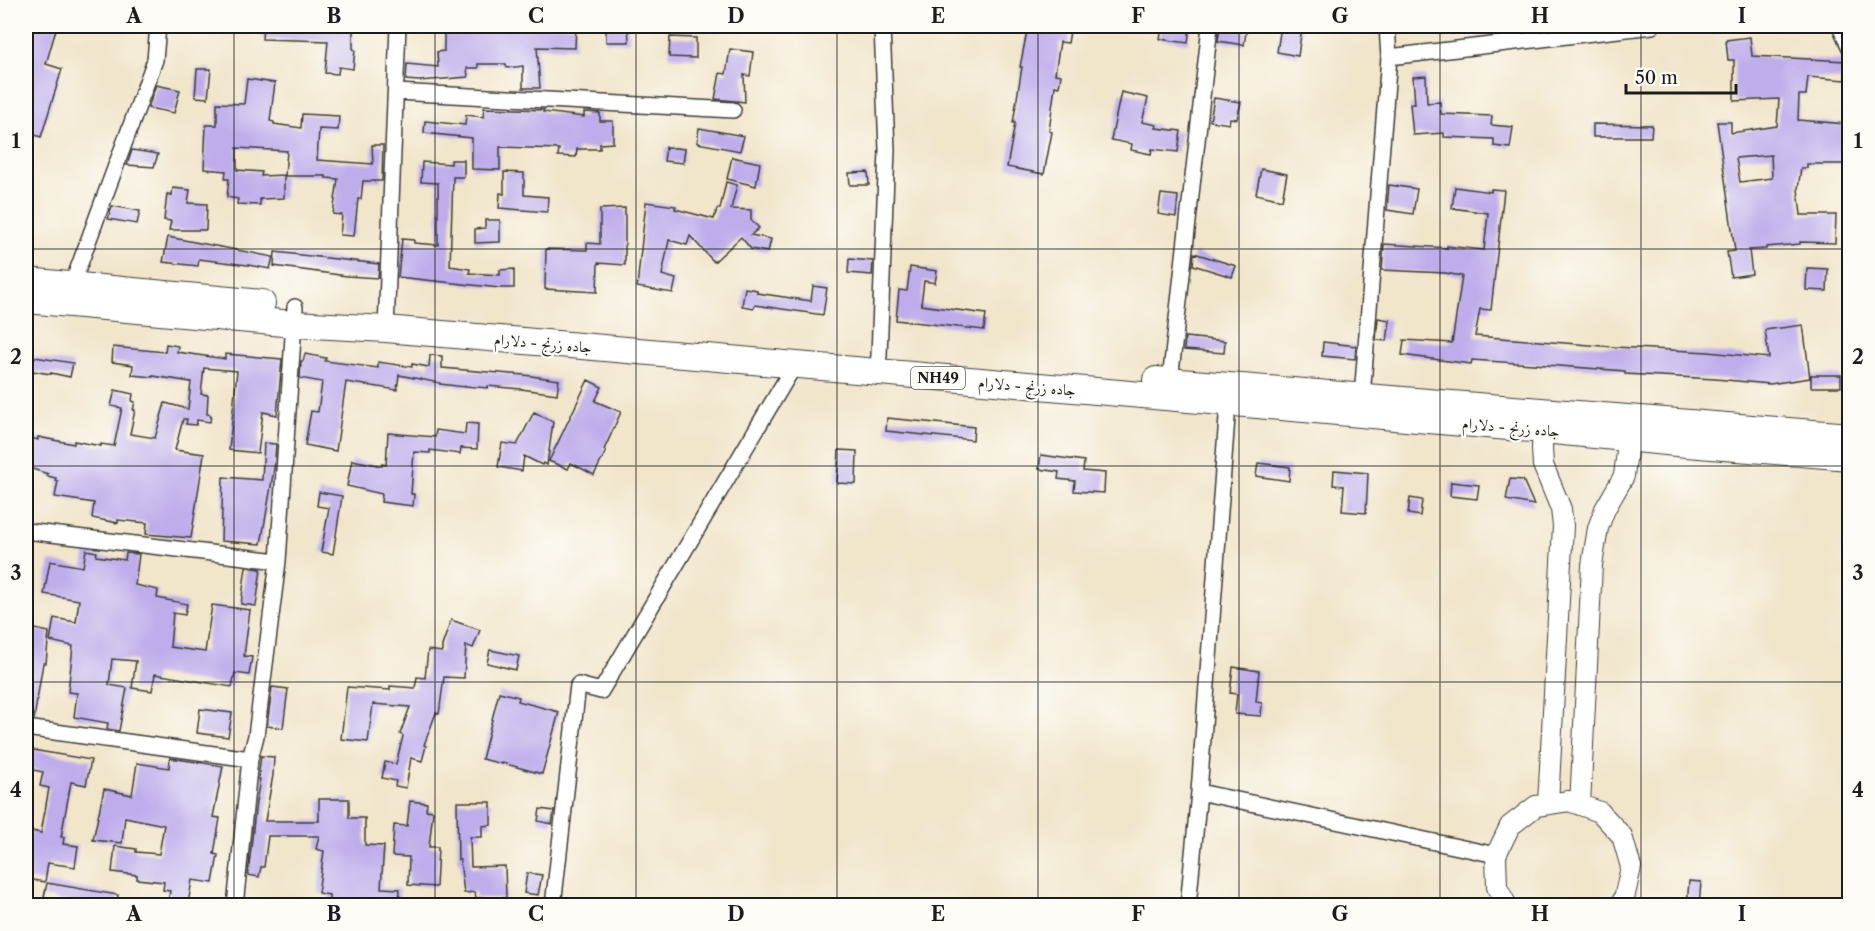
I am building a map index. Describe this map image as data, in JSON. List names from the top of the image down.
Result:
{
  "streets": {
    "highway": ["جاده زرنج - دلارام", "NH49"]
  },
  "scale_bar": "50 m",
  "grid": {
    "columns": [
      "A",
      "B",
      "C",
      "D",
      "E",
      "F",
      "G",
      "H",
      "I"
    ],
    "rows": [
      "1",
      "2",
      "3",
      "4"
    ]
  }
}
